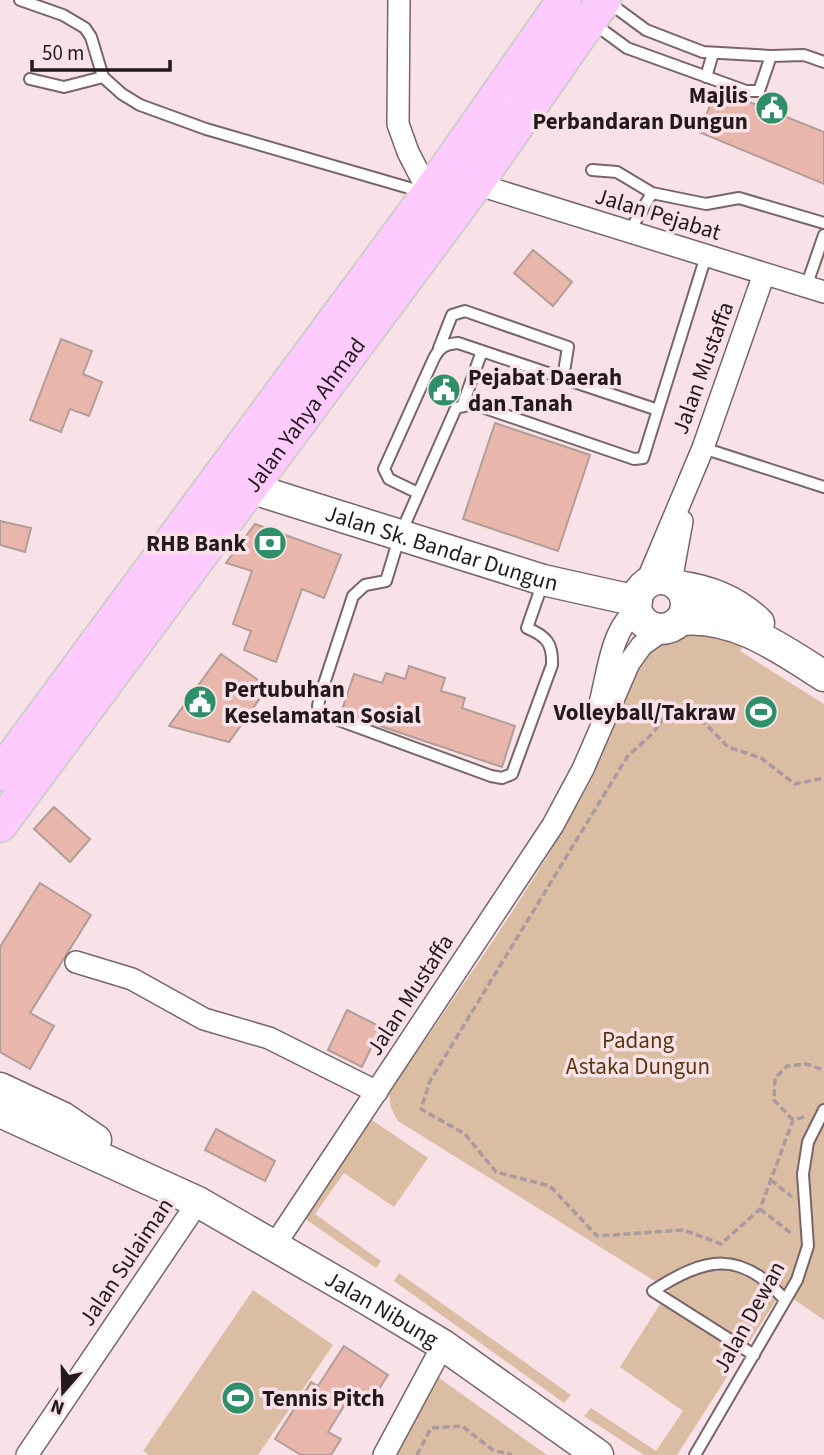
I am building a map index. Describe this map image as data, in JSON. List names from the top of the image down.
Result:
{
  "streets": {
    "main road": ["Jalan Yahya Ahmad", "Jalan Sk. Bandar Dungun", "Jalan Nibung"],
    "street": ["Jalan Pejabat", "Jalan Mustaffa", "Jalan Sulaiman"],
    "lane": ["Jalan Dewan"]
  },
  "crossings": [
    ["Jalan Pejabat", "Jalan Mustaffa"],
    ["Jalan Pejabat", "Jalan Yahya Ahmad"],
    ["Jalan Mustaffa", "Jalan Sk. Bandar Dungun"],
    ["Jalan Mustaffa", "Jalan Nibung"],
    ["Jalan Yahya Ahmad", "Jalan Sk. Bandar Dungun"],
    ["Jalan Sulaiman", "Jalan Nibung"]
  ],
  "parks": ["Padang Astaka Dungun"],
  "places": {
    "public building": ["Majlis Perbandaran Dungun", "Pejabat Daerah dan Tanah", "Pertubuhan Keselamatan Sosial"],
    "bank": ["RHB Bank"],
    "sports": ["Volleyball/Takraw", "Tennis Pitch"]
  },
  "scale_bar": "50 m",
  "north": "bottom"
}
